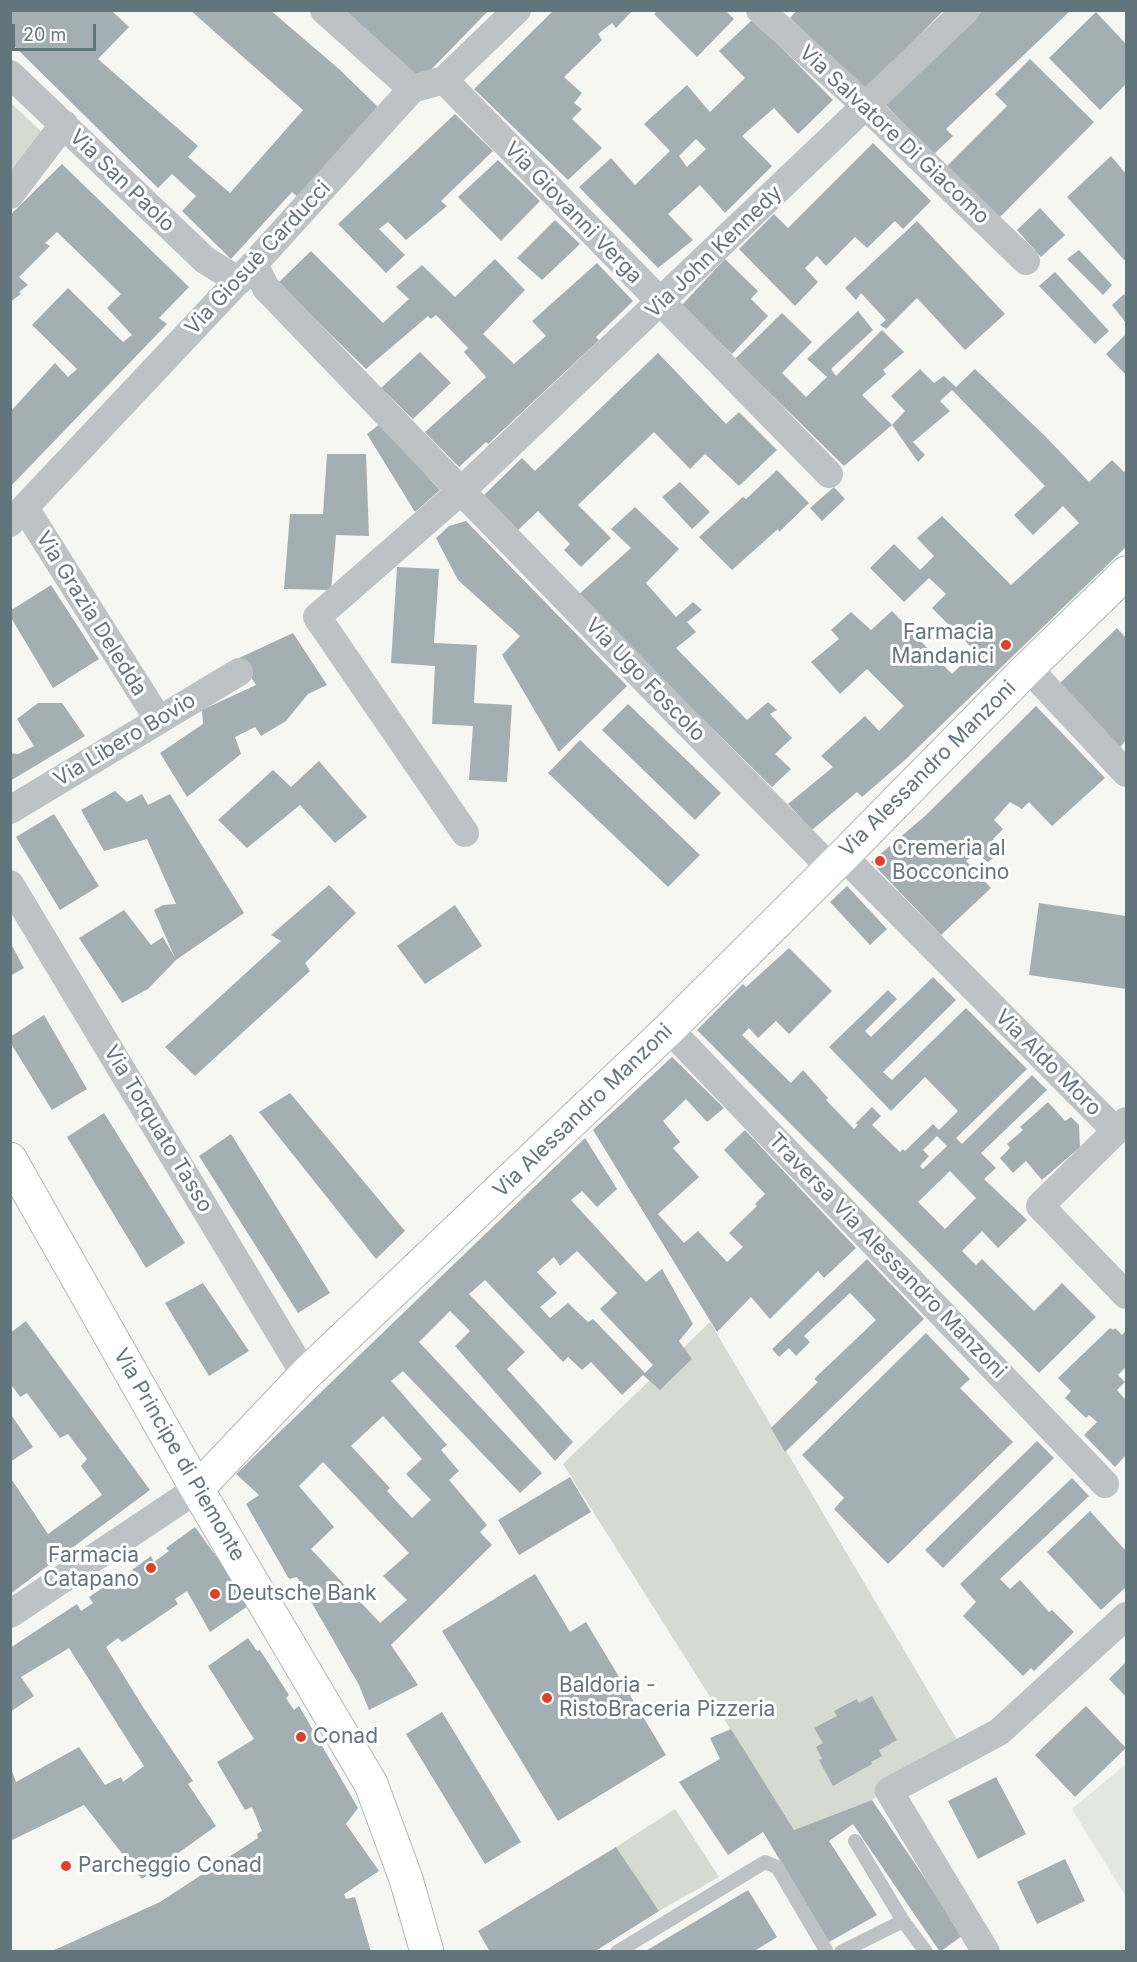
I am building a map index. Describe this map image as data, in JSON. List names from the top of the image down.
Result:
{
  "streets": {
    "street": [
      "Via Salvatore Di Giacomo",
      "Via San Paolo",
      "Via Giovanni Verga",
      "Via John Kennedy",
      "Via Giosuè Carducci",
      "Via Grazia Deledda",
      "Via Ugo Foscolo",
      "Via Libero Bovio",
      "Via Alessandro Manzoni",
      "Via Aldo Moro",
      "Via Torquato Tasso",
      "Traversa Via Alessandro Manzoni",
      "Via Principe di Piemonte"
    ]
  },
  "crossings": [
    ["Via Salvatore Di Giacomo", "Via John Kennedy"],
    ["Via San Paolo", "Via Giosuè Carducci"],
    ["Via San Paolo", "Via Ugo Foscolo"],
    ["Via Giovanni Verga", "Via John Kennedy"],
    ["Via John Kennedy", "Via Ugo Foscolo"],
    ["Via Giosuè Carducci", "Via Grazia Deledda"],
    ["Via Giosuè Carducci", "Via Ugo Foscolo"],
    ["Via Grazia Deledda", "Via Libero Bovio"],
    ["Via Ugo Foscolo", "Via Alessandro Manzoni"],
    ["Via Ugo Foscolo", "Via Aldo Moro"],
    ["Via Alessandro Manzoni", "Via Aldo Moro"],
    ["Via Alessandro Manzoni", "Via Torquato Tasso"],
    ["Via Alessandro Manzoni", "Traversa Via Alessandro Manzoni"],
    ["Via Alessandro Manzoni", "Via Principe di Piemonte"]
  ],
  "places": [
    "Farmacia Mandanici",
    "Cremeria al Bocconcino",
    "Farmacia Catapano",
    "Deutsche Bank",
    "Baldoria - RistoBraceria Pizzeria",
    "Conad",
    "Parcheggio Conad"
  ],
  "scale_bar": "20 m"
}
